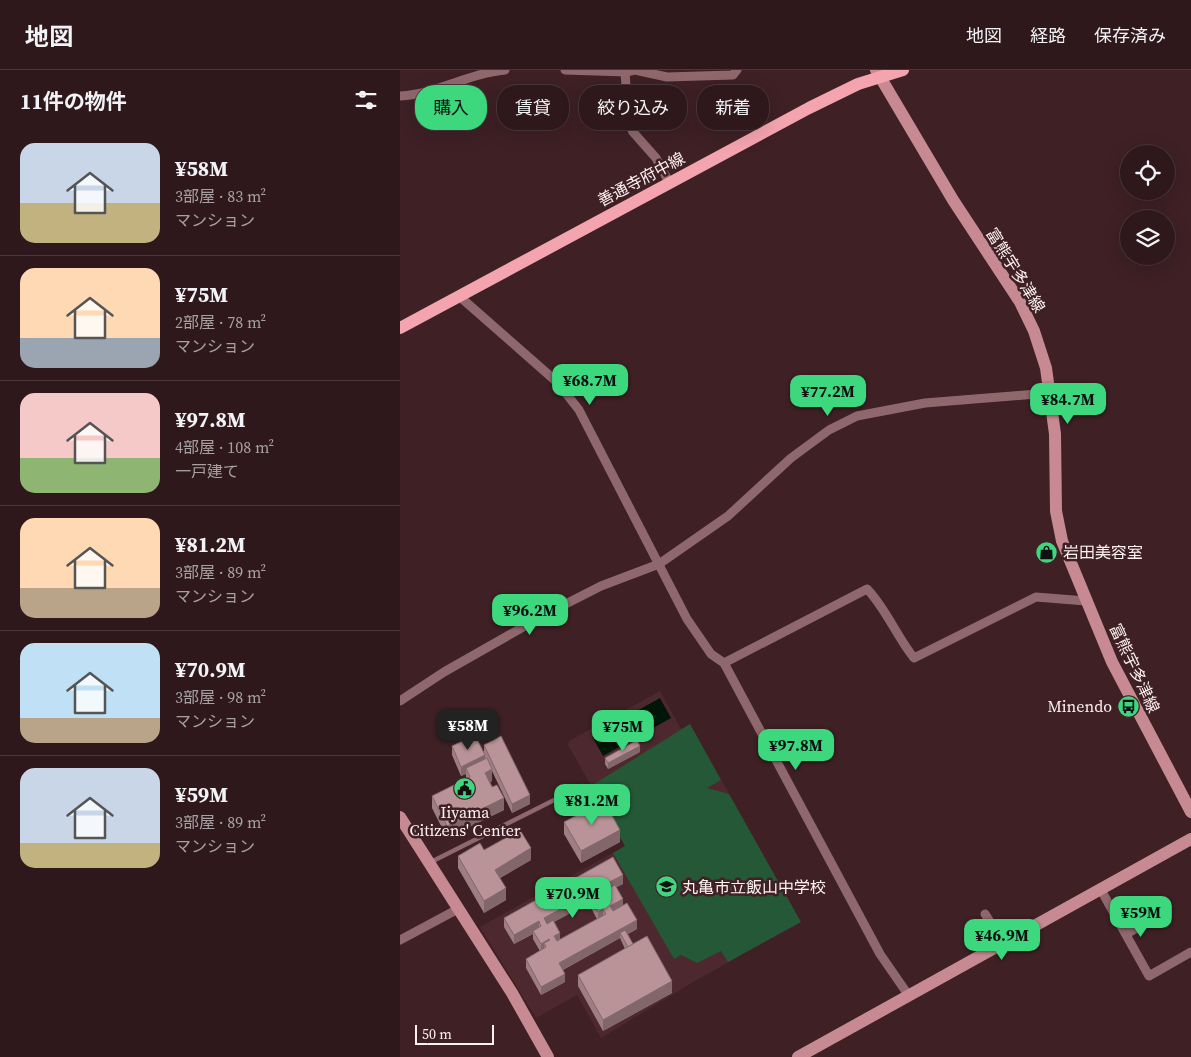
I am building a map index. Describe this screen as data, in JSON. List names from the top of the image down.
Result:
{
  "streets": {
    "main road": ["善通寺府中線", "富熊宇多津線"]
  },
  "crossings": [
    ["善通寺府中線", "富熊宇多津線"]
  ],
  "places": {
    "shop": ["岩田美容室"],
    "bus stop": ["Minendo"],
    "public building": ["Iiyama Citizens' Center"],
    "school or university": ["丸亀市立飯山中学校"]
  },
  "scale_bar": "50 m",
  "page": {
    "header": "地図",
    "nav": ["地図", "経路", "保存済み"],
    "heading": "11件の物件",
    "chip": [
      "購入",
      "賃貸",
      "絞り込み",
      "新着"
    ],
    "list": [
      {
        "name": "¥58M",
        "note": "3部屋 · 83 m² · マンション"
      },
      {
        "name": "¥75M",
        "note": "2部屋 · 78 m² · マンション"
      },
      {
        "name": "¥97.8M",
        "note": "4部屋 · 108 m² · 一戸建て"
      },
      {
        "name": "¥81.2M",
        "note": "3部屋 · 89 m² · マンション"
      },
      {
        "name": "¥70.9M",
        "note": "3部屋 · 98 m² · マンション"
      },
      {
        "name": "¥59M",
        "note": "3部屋 · 89 m² · マンション"
      }
    ],
    "price": [
      "¥68.7M",
      "¥77.2M",
      "¥84.7M",
      "¥96.2M",
      "¥58M",
      "¥75M",
      "¥97.8M",
      "¥81.2M",
      "¥70.9M",
      "¥59M",
      "¥46.9M"
    ],
    "scale": "50 m"
  }
}
